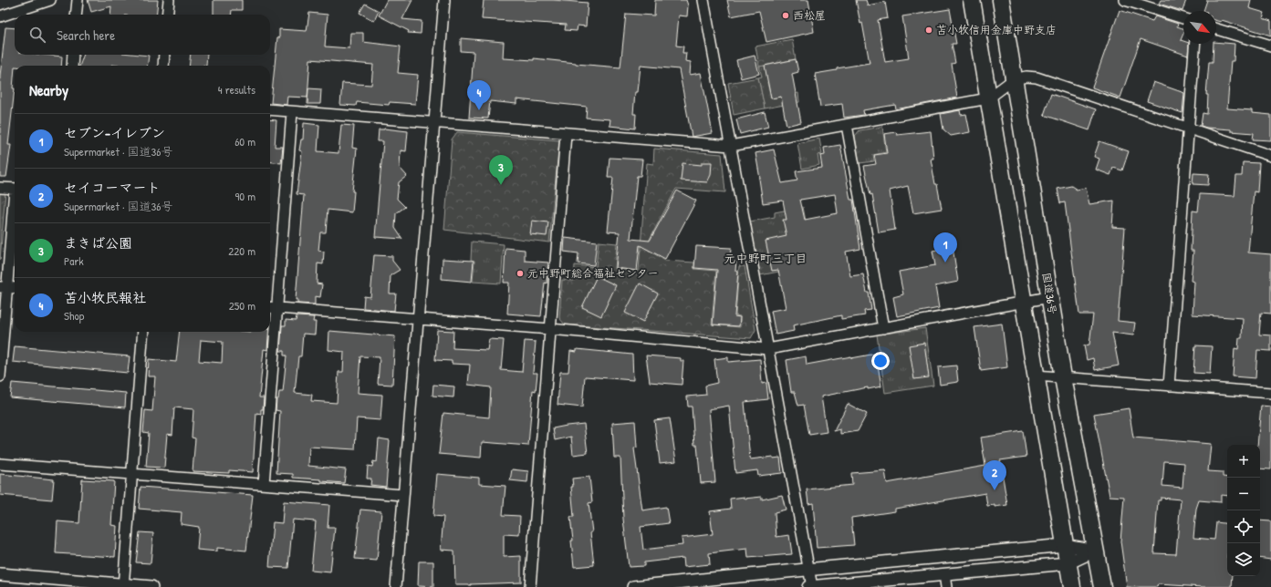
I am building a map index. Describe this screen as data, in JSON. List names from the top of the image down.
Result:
{
  "streets": {
    "highway": ["国道36号"]
  },
  "districts": ["元中野町三丁目"],
  "places": ["西松屋", "苫小牧信用金庫中野支店", "元中野町総合福祉センター"],
  "north": "bottom right",
  "page": {
    "search": "Search here",
    "heading": ["Nearby", "4 results"],
    "pins": [
      "4",
      "3",
      "1",
      "2"
    ],
    "list": [
      {
        "mark": "1",
        "name": "セブン-イレブン",
        "note": "Supermarket · 国道36号",
        "value": "60 m"
      },
      {
        "mark": "2",
        "name": "セイコーマート",
        "note": "Supermarket · 国道36号",
        "value": "90 m"
      },
      {
        "mark": "3",
        "name": "まきば公園",
        "note": "Park",
        "value": "220 m"
      },
      {
        "mark": "4",
        "name": "苫小牧民報社",
        "note": "Shop",
        "value": "250 m"
      }
    ],
    "map_buttons": ["+", "−"]
  }
}
